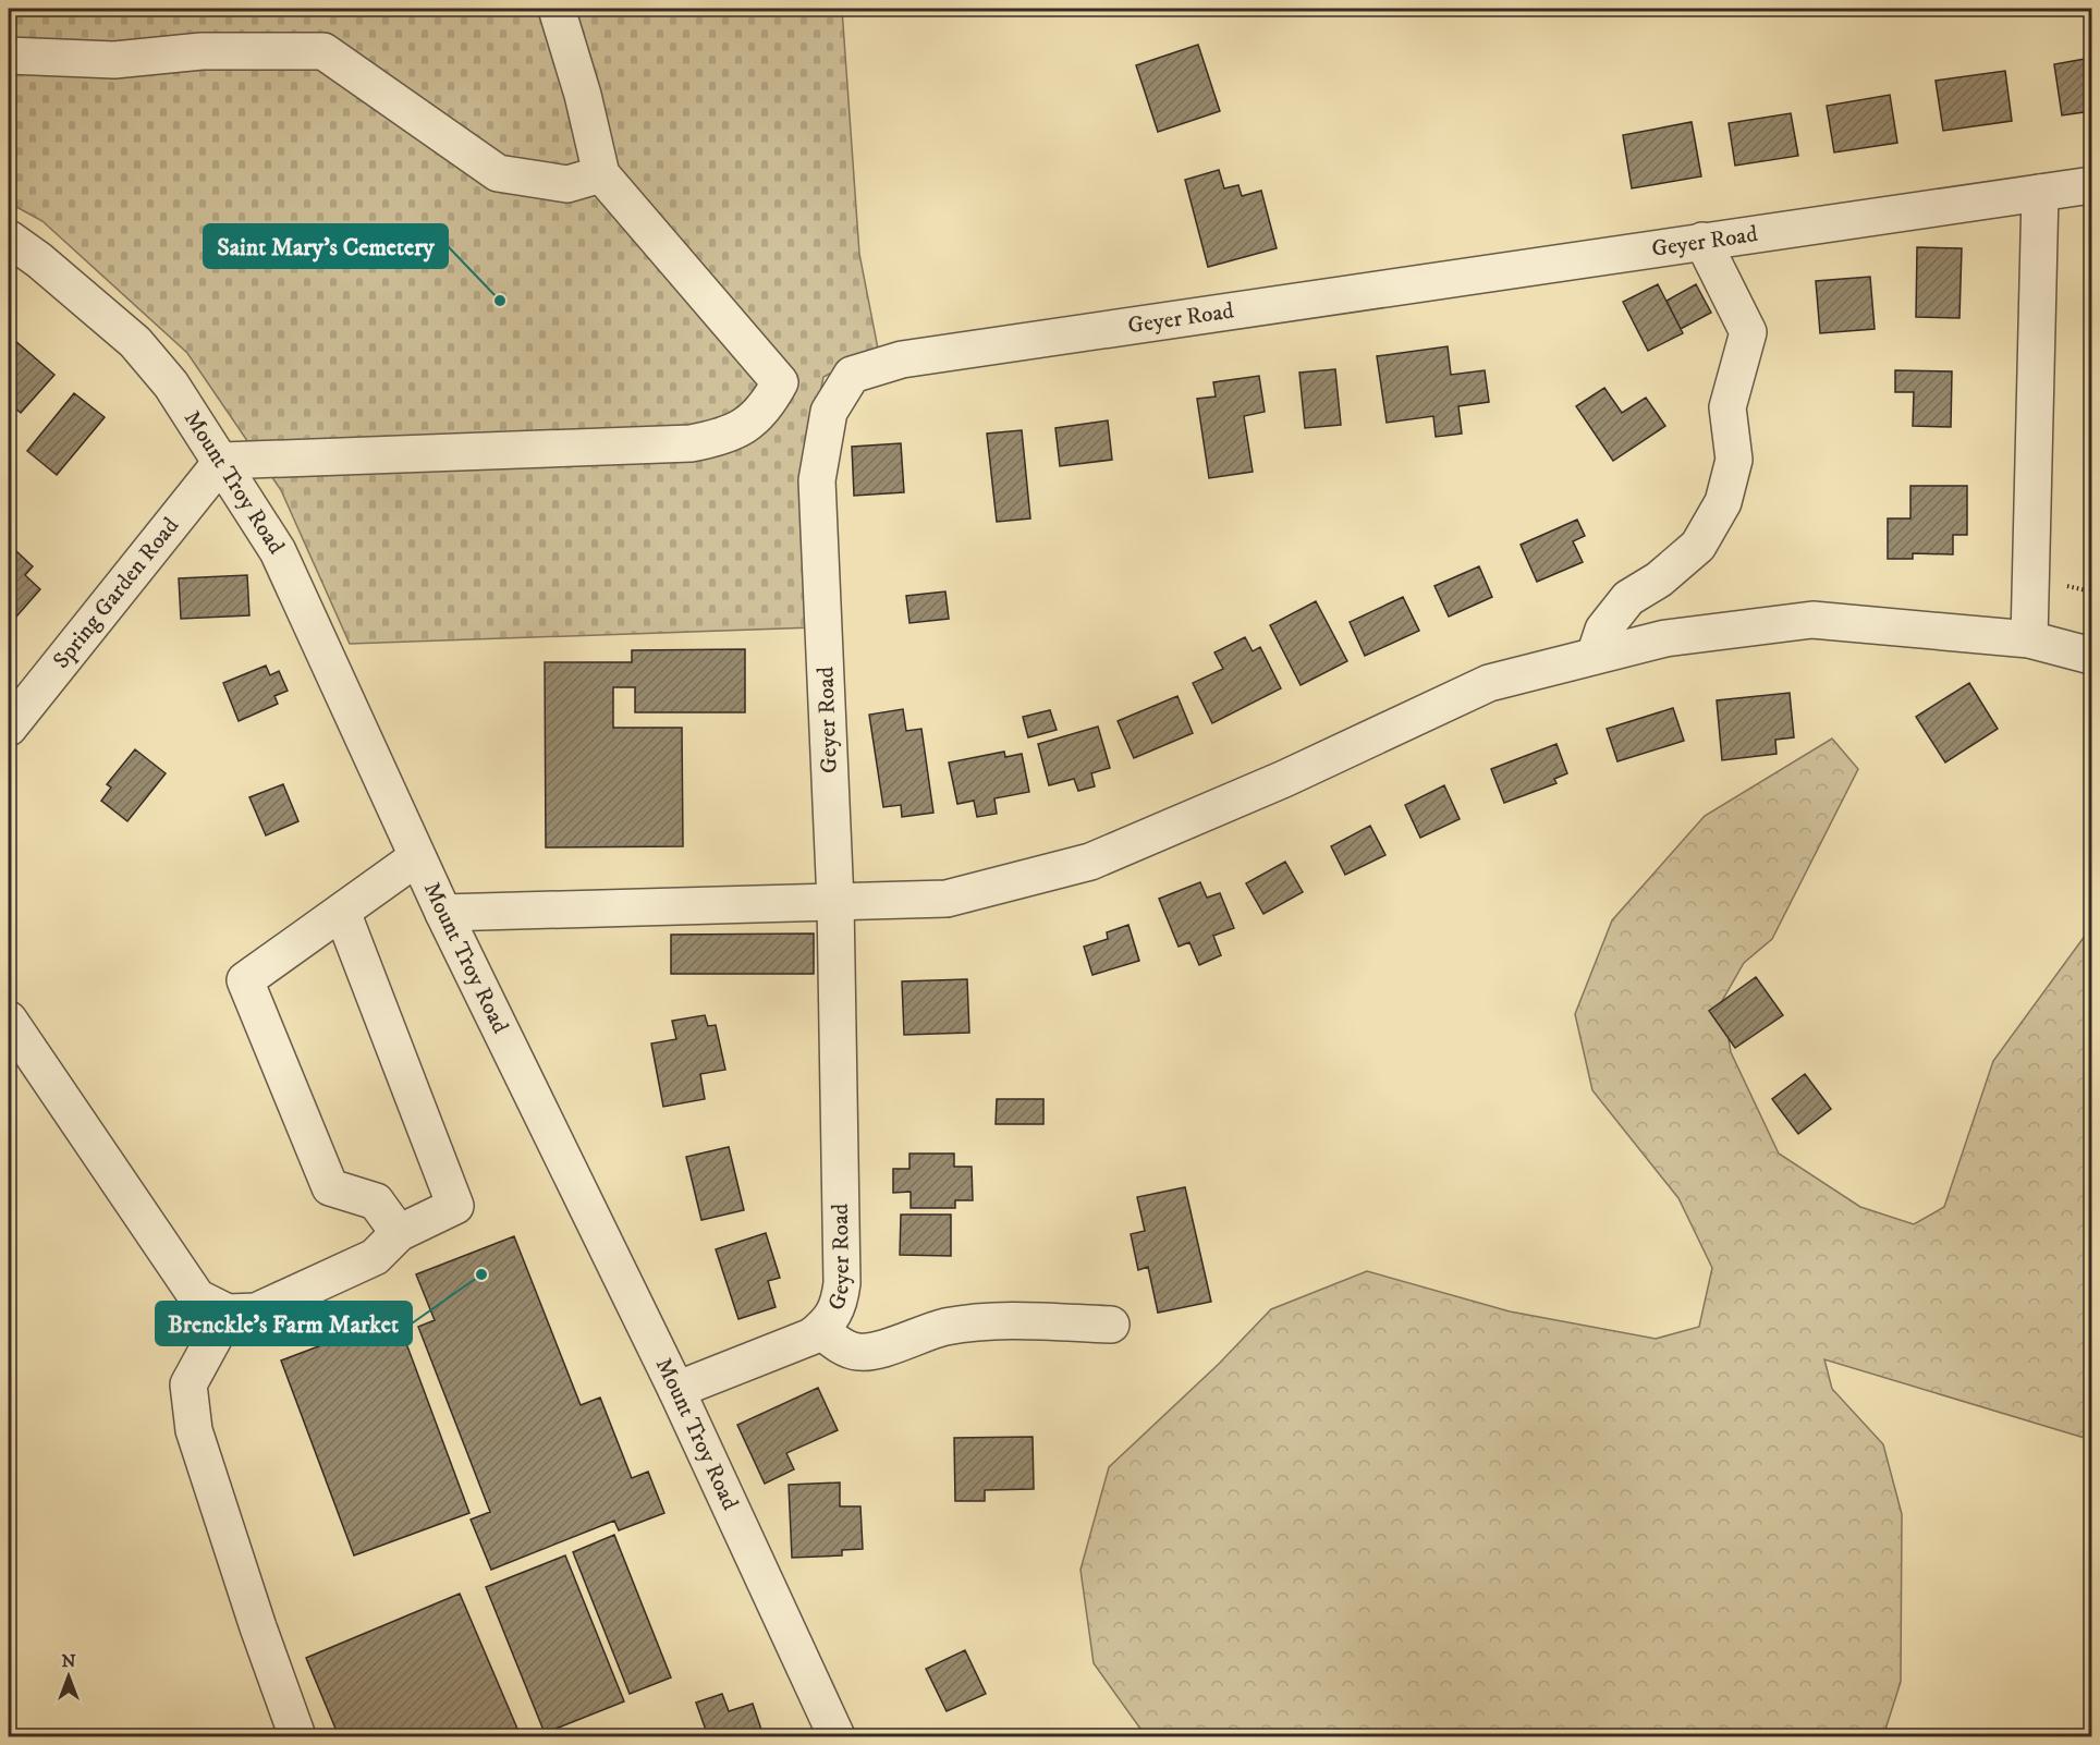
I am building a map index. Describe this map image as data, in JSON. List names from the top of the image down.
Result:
{
  "streets": {
    "street": ["Geyer Road", "Mount Troy Road", "Spring Garden Road"]
  },
  "crossings": [
    ["Geyer Road", "Mount Troy Road"],
    ["Mount Troy Road", "Spring Garden Road"]
  ],
  "places": ["Saint Mary's Cemetery", "Brenckle's Farm Market"],
  "north": "top"
}
